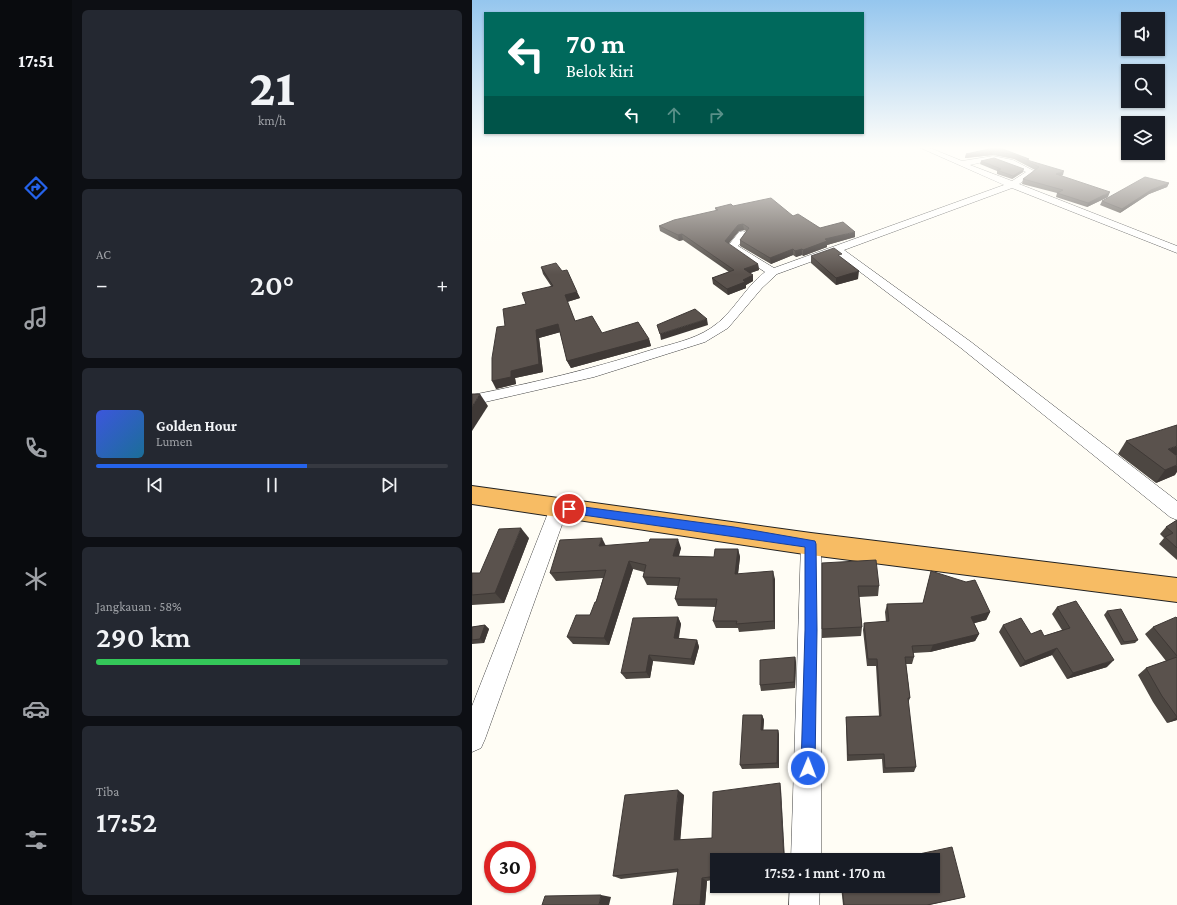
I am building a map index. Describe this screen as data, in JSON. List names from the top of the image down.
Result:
{
  "page": {
    "tabs": "17:51",
    "tile": [
      ["21", "km/h"],
      "AC",
      ["Jangkauan · 58%", "290 km"],
      ["Tiba", "17:52"]
    ],
    "turn": ["70 m", "Belok kiri"],
    "heat": ["−", "20°", "+"],
    "song": ["Golden Hour", "Lumen"],
    "limit": "30",
    "trip": "17:52 · 1 mnt · 170 m"
  }
}
